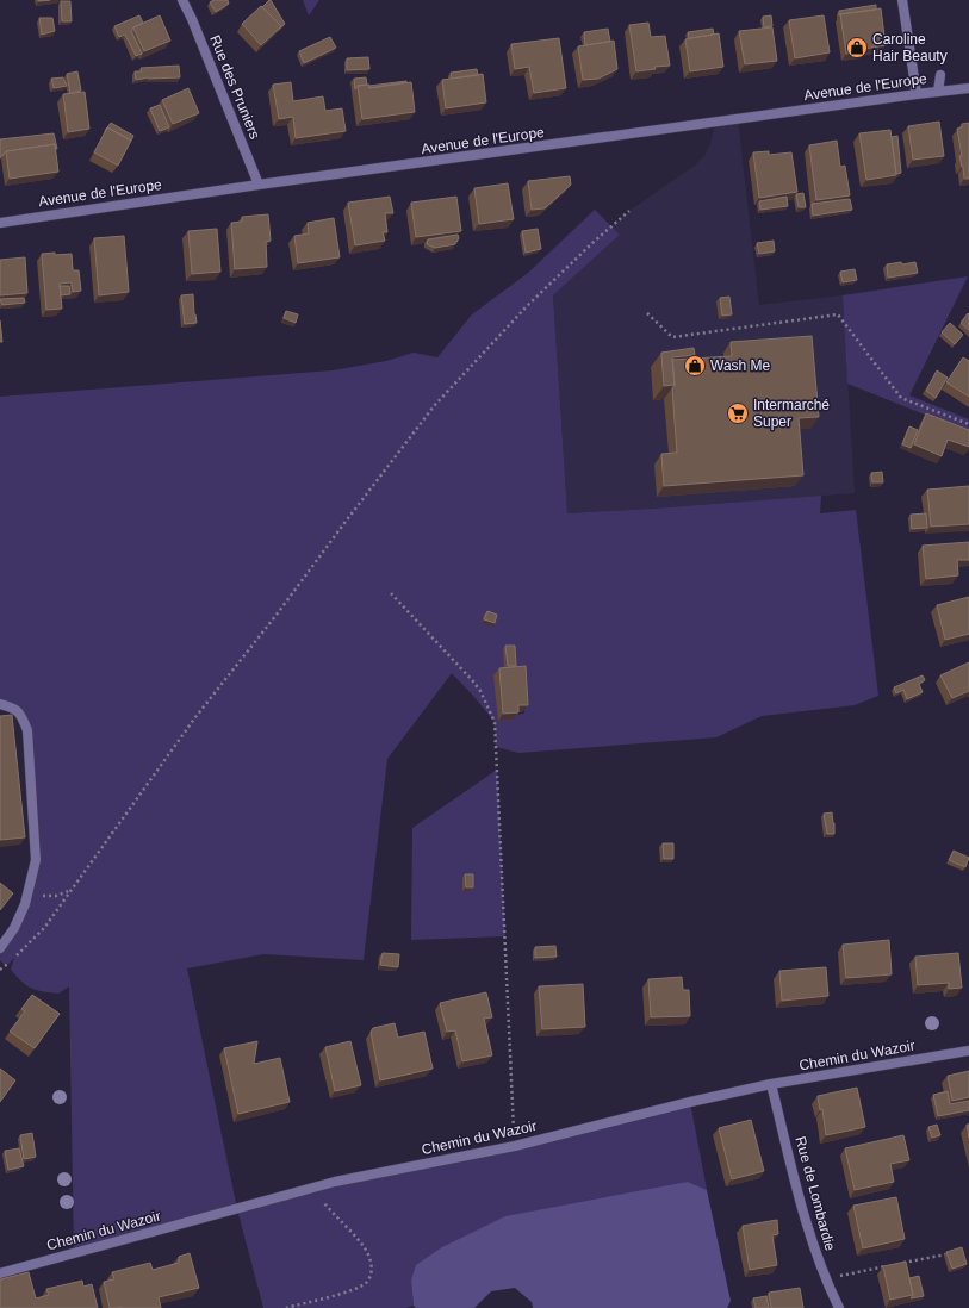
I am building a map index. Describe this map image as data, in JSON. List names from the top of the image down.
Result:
{
  "streets": {
    "street": [
      "Rue des Pruniers",
      "Avenue de l'Europe",
      "Chemin du Wazoir",
      "Rue de Lombardie"
    ]
  },
  "crossings": [
    ["Rue des Pruniers", "Avenue de l'Europe"],
    ["Chemin du Wazoir", "Rue de Lombardie"]
  ],
  "places": {
    "shop": ["Caroline Hair Beauty", "Wash Me"],
    "supermarket": ["Intermarché Super"]
  }
}
